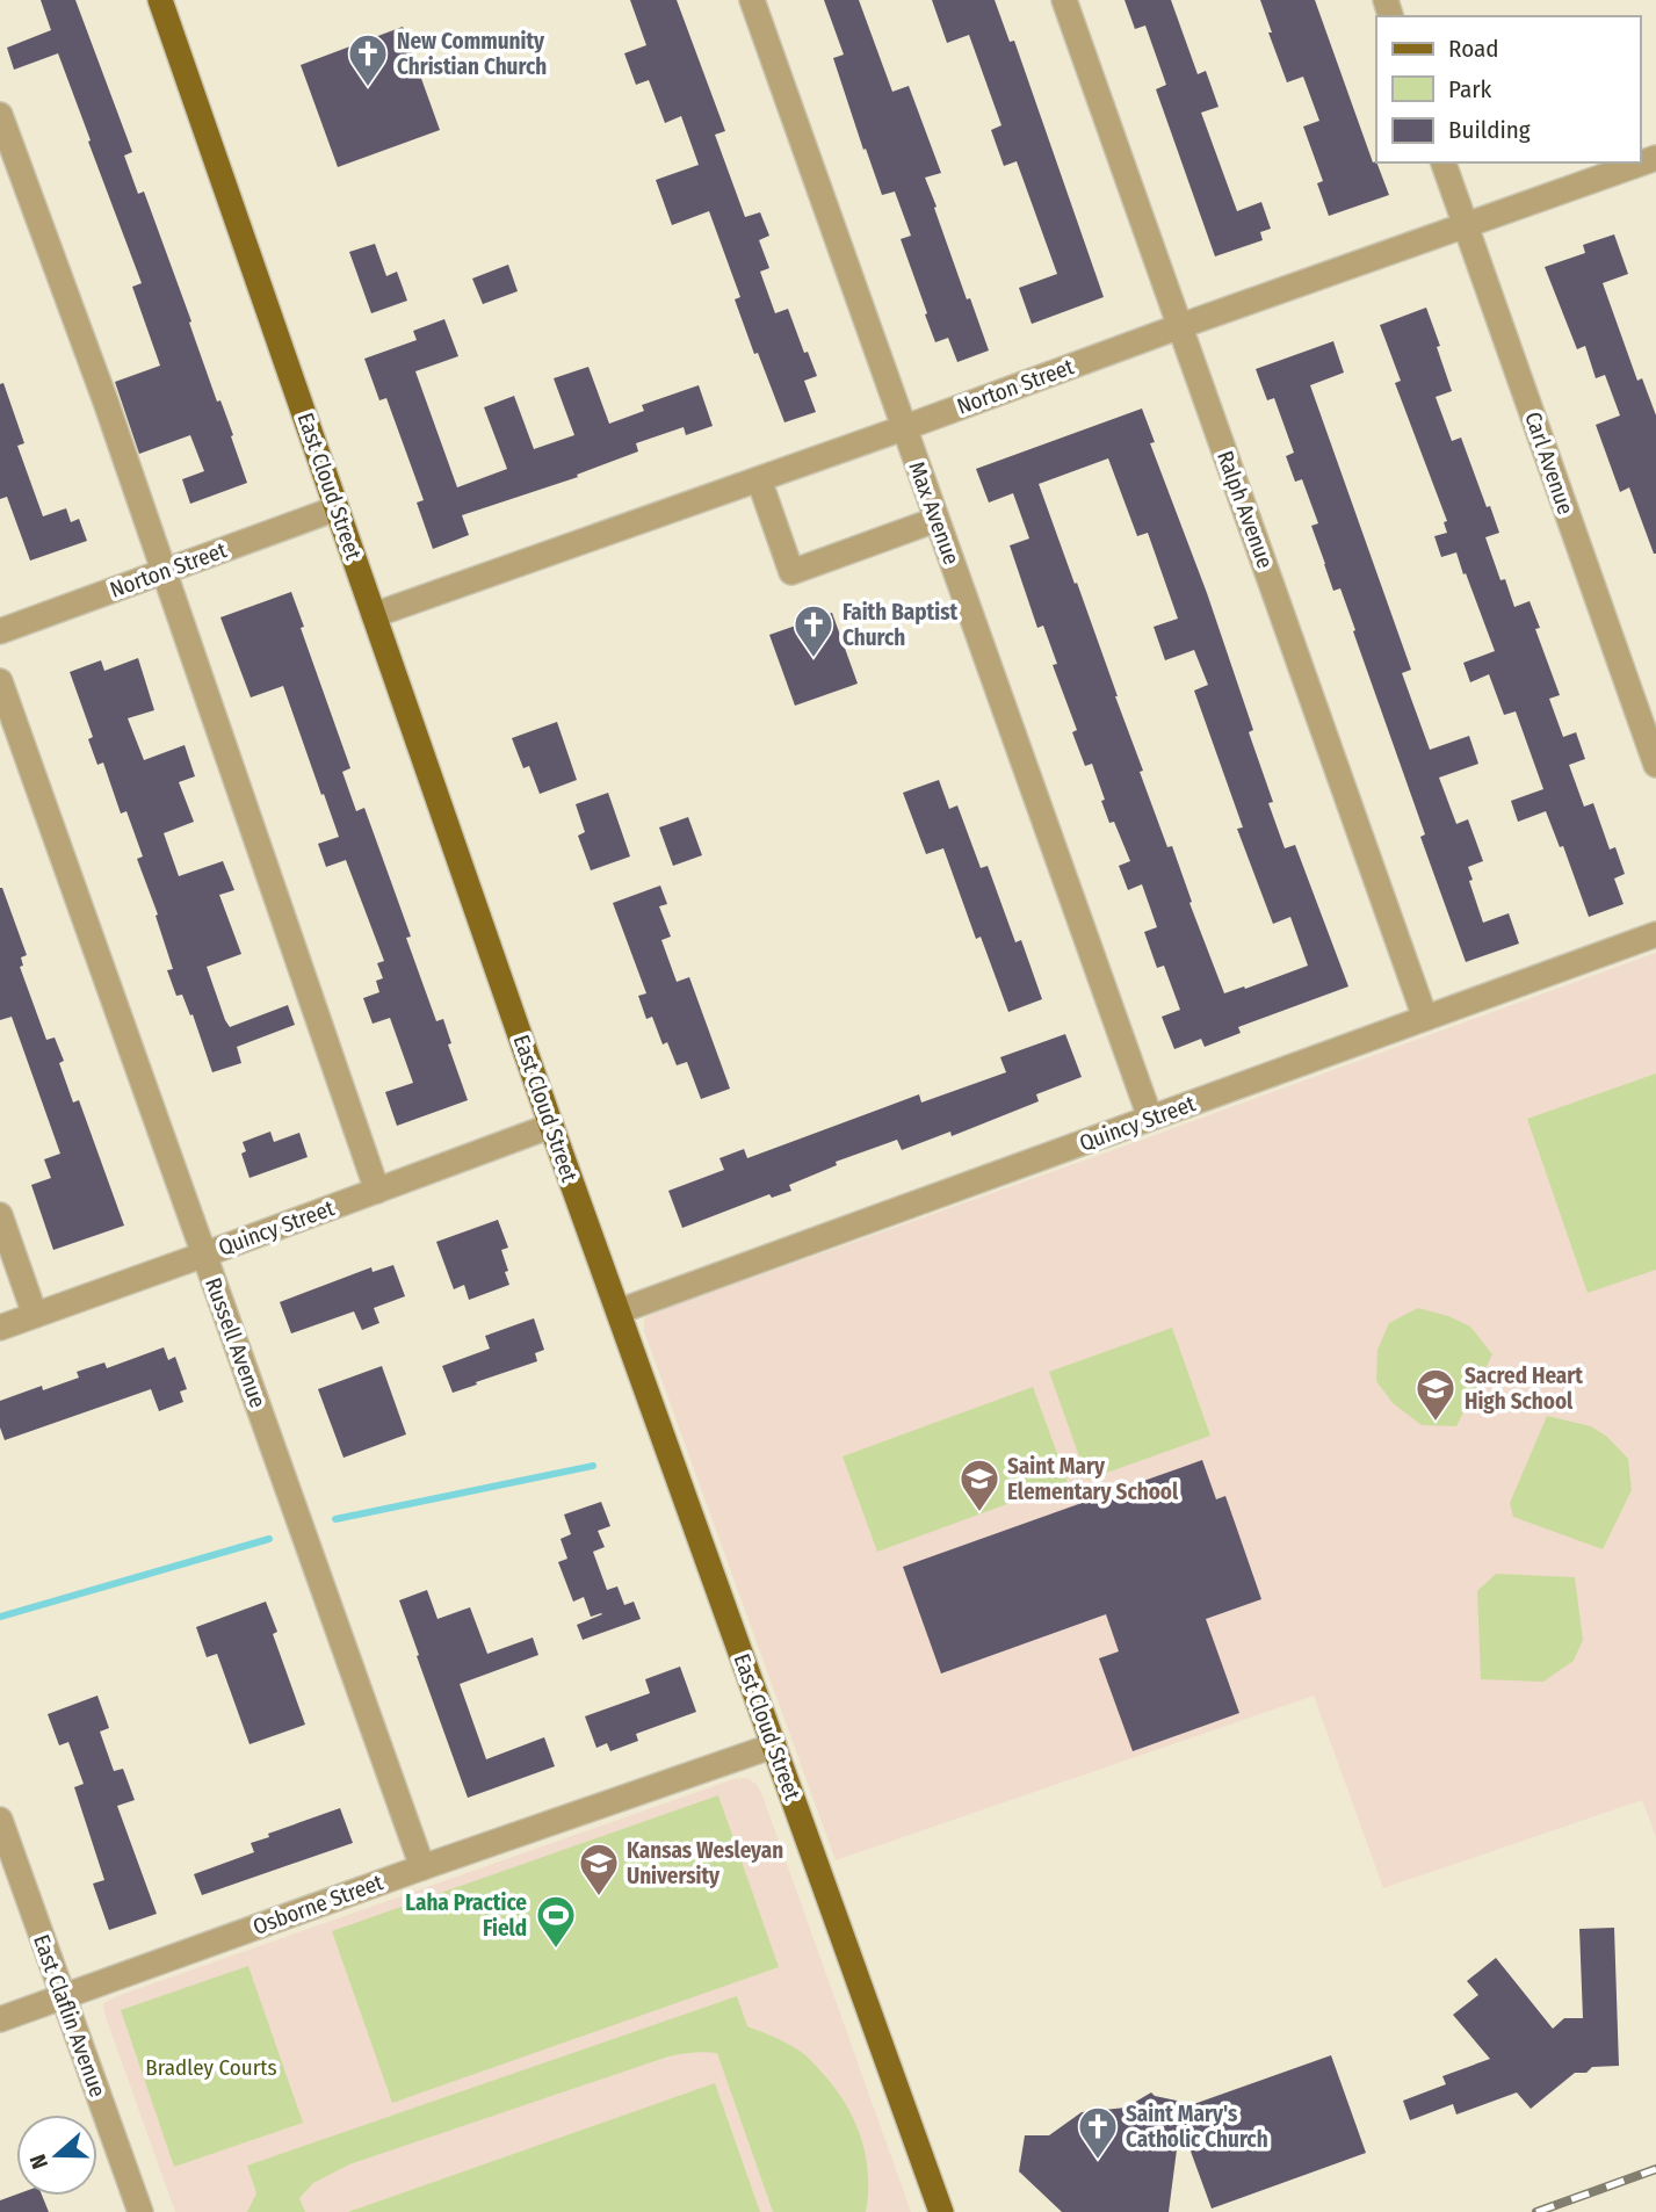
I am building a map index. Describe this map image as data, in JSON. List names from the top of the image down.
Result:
{
  "streets": {
    "main road": ["East Cloud Street"],
    "street": [
      "Norton Street",
      "Carl Avenue",
      "Ralph Avenue",
      "Max Avenue",
      "Quincy Street",
      "Russell Avenue",
      "Osborne Street",
      "East Claflin Avenue"
    ]
  },
  "crossings": [
    ["Norton Street", "Carl Avenue"],
    ["Norton Street", "East Cloud Street"],
    ["Norton Street", "Ralph Avenue"],
    ["Norton Street", "Max Avenue"],
    ["East Cloud Street", "Quincy Street"],
    ["East Cloud Street", "Osborne Street"],
    ["Ralph Avenue", "Quincy Street"],
    ["Max Avenue", "Quincy Street"],
    ["Quincy Street", "Russell Avenue"],
    ["Russell Avenue", "Osborne Street"],
    ["Osborne Street", "East Claflin Avenue"]
  ],
  "parks": ["Bradley Courts"],
  "places": {
    "church": ["New Community Christian Church", "Faith Baptist Church", "Saint Mary's Catholic Church"],
    "school or university": ["Sacred Heart High School", "Saint Mary Elementary School", "Kansas Wesleyan University"],
    "sports": ["Laha Practice Field"]
  },
  "legend": ["Road", "Park", "Building"],
  "north": "left"
}
